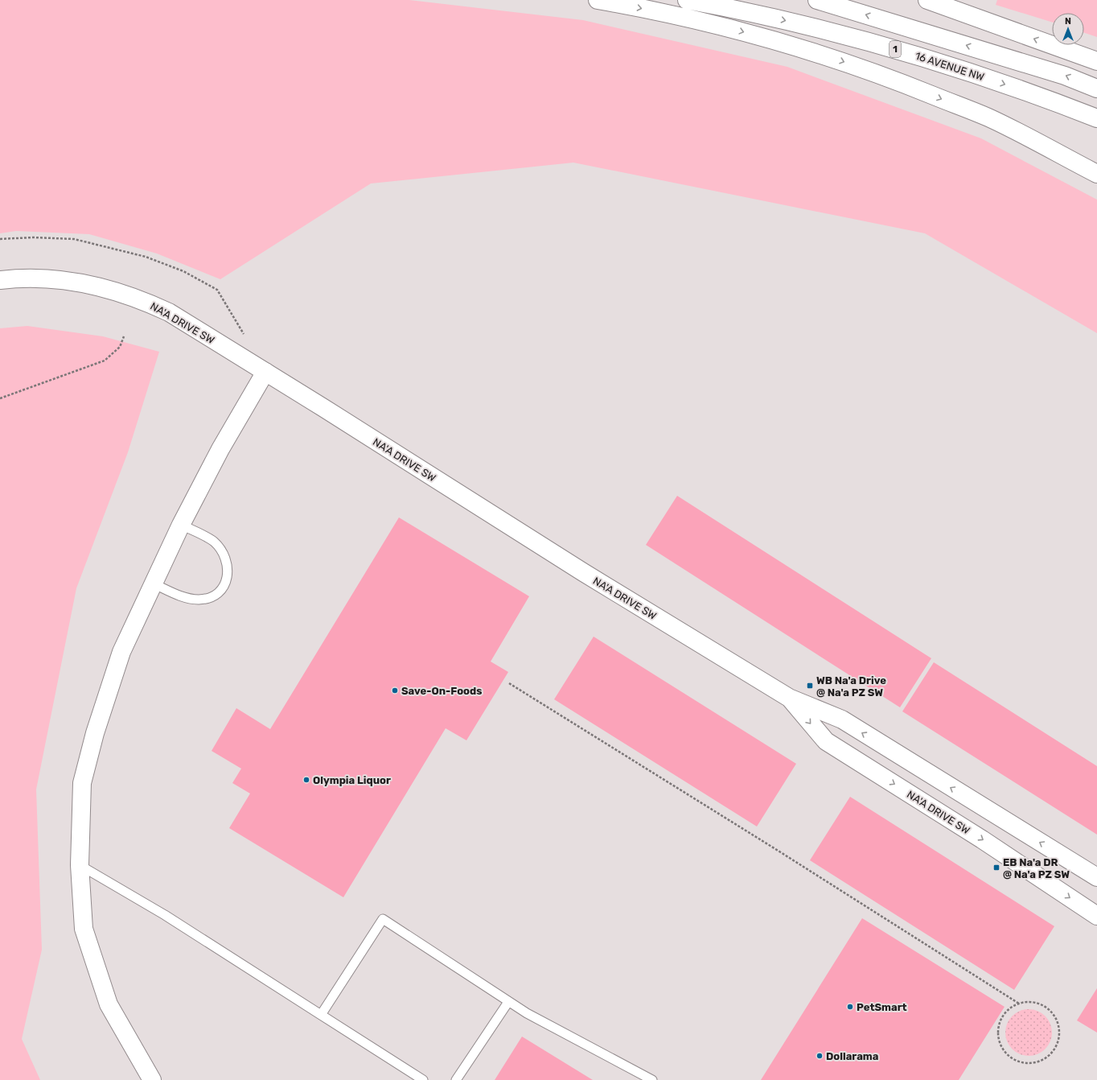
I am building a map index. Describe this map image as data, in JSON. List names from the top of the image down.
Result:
{
  "streets": {
    "main road": ["1", "16 AVENUE NW", "NA'A DRIVE SW"]
  },
  "places": {
    "transit": ["WB Na'a Drive @ Na'a PZ SW", "EB Na'a DR @ Na'a PZ SW"],
    "other": [
      "Save-On-Foods",
      "Olympia Liquor",
      "PetSmart",
      "Dollarama"
    ]
  },
  "north": "top"
}
